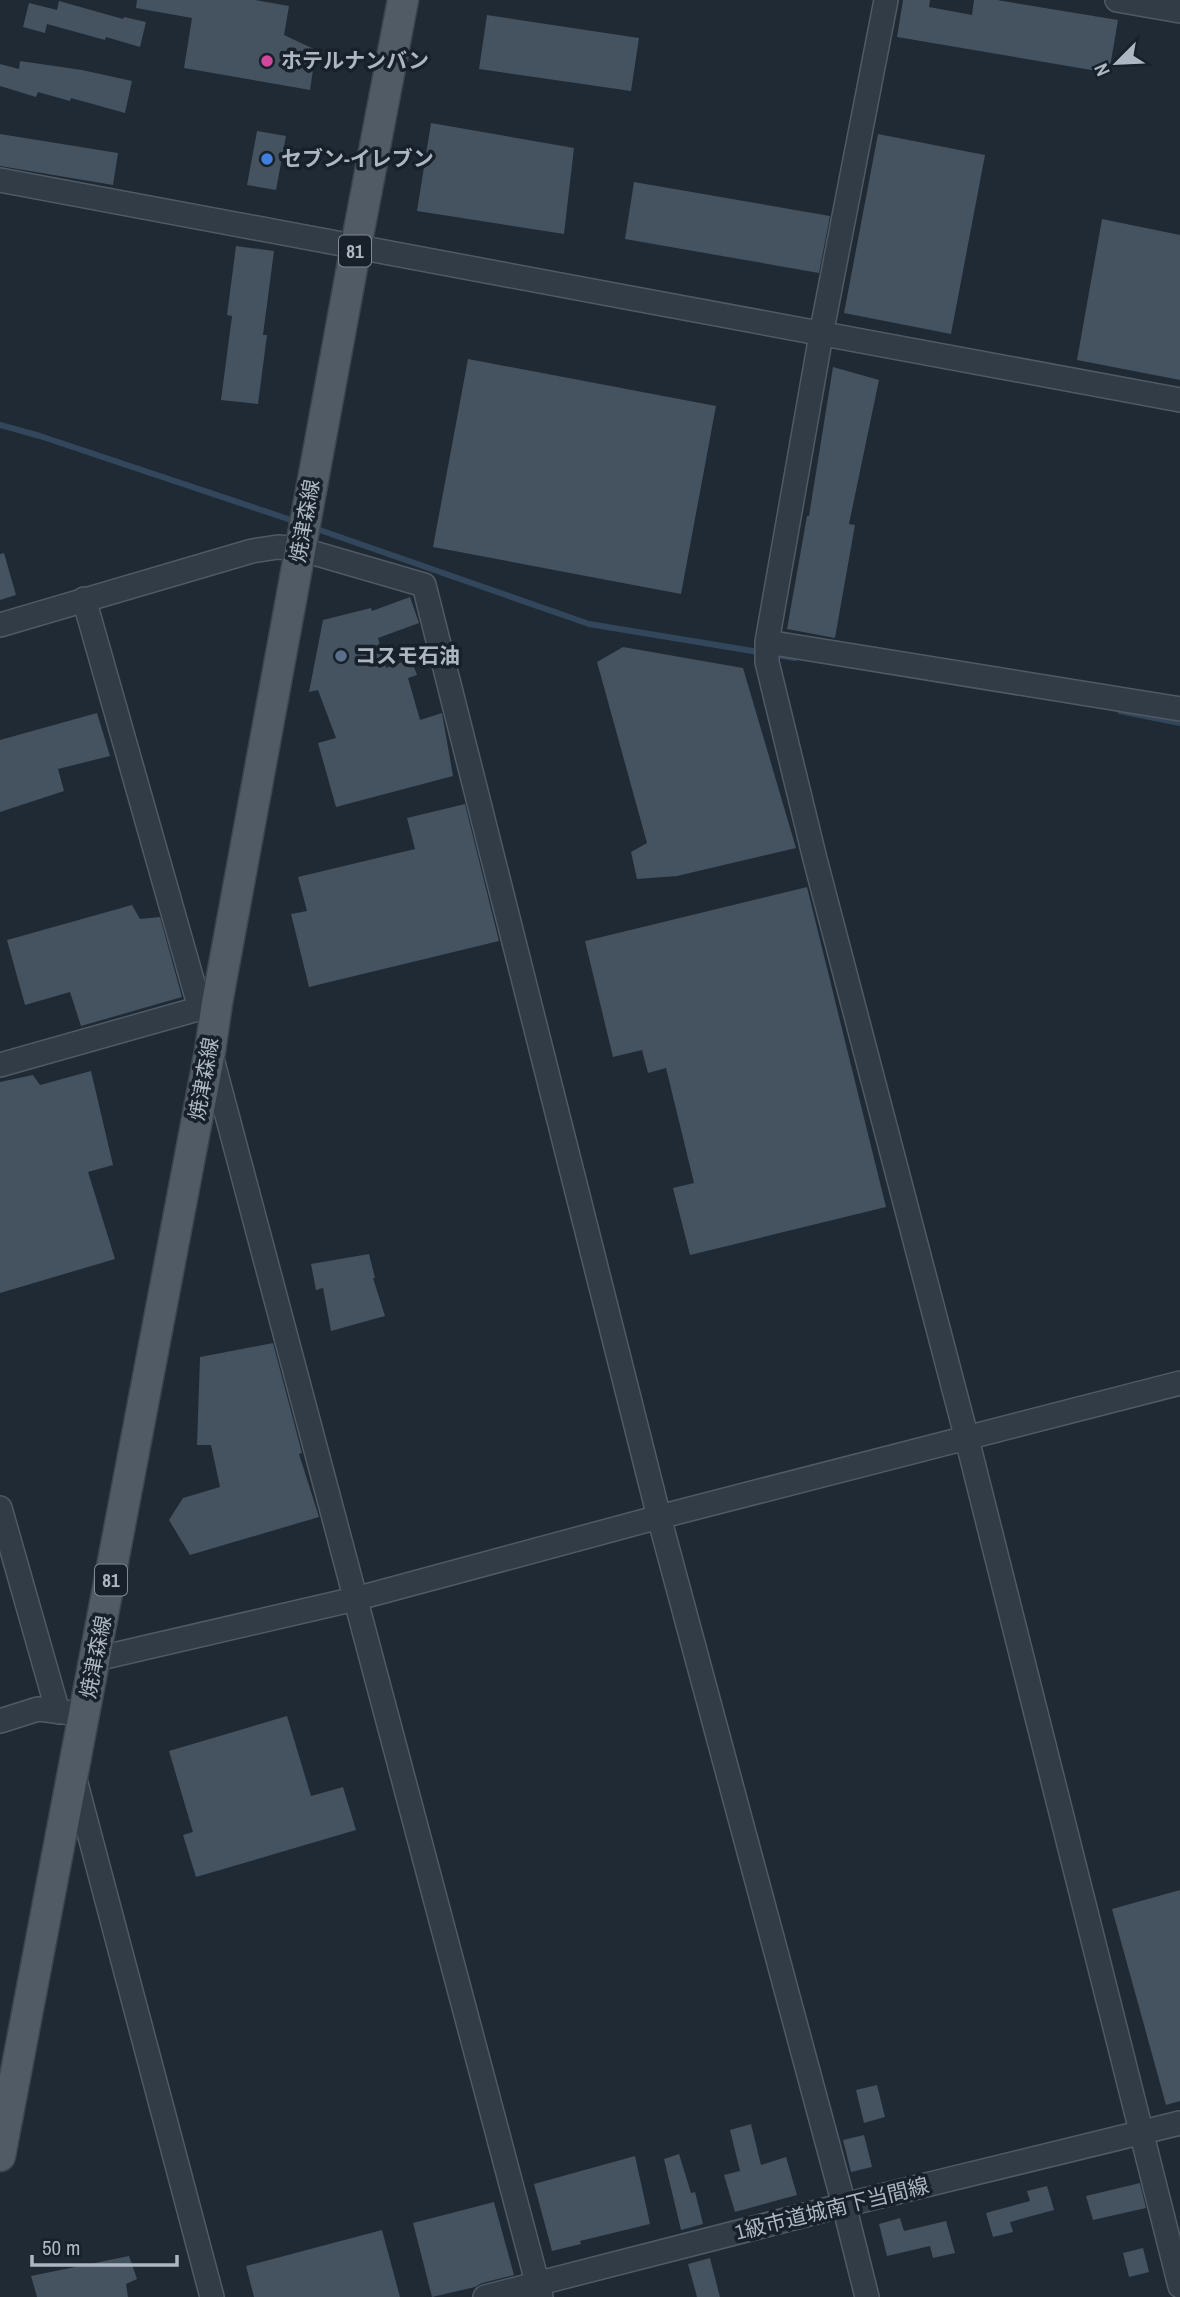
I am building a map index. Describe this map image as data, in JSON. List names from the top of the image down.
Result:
{
  "streets": {
    "main road": ["81", "焼津森線"],
    "street": ["1級市道城南下当間線"]
  },
  "places": ["ホテルナンバン", "セブン-イレブン", "コスモ石油"],
  "scale_bar": "50 m",
  "north": "bottom left"
}
